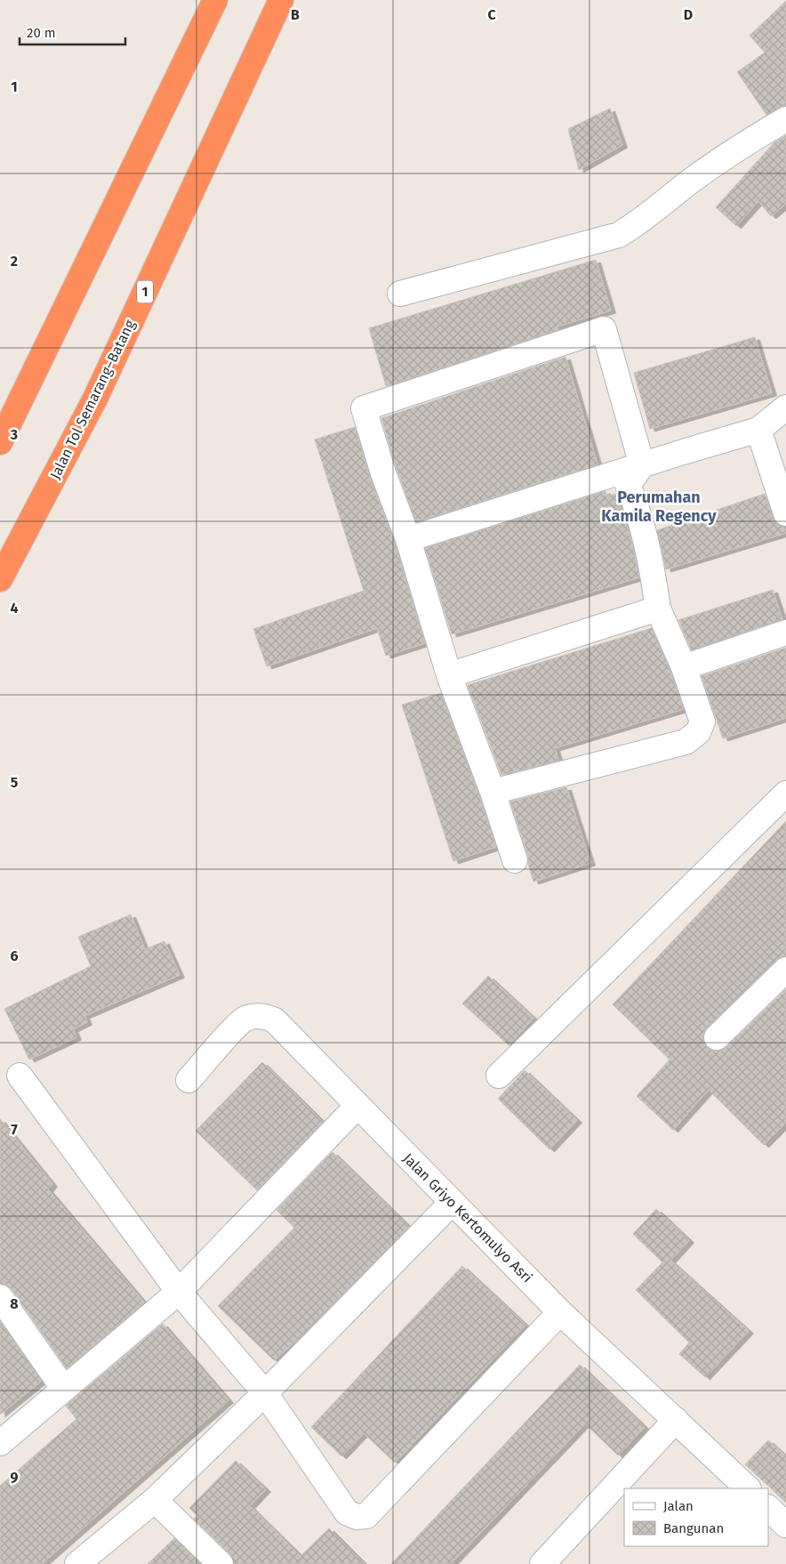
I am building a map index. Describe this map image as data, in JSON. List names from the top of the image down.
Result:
{
  "streets": {
    "highway": ["1", "Jalan Tol Semarang–Batang"],
    "street": ["Jalan Griyo Kertomulyo Asri"]
  },
  "districts": ["Perumahan Kamila Regency"],
  "legend": ["Jalan", "Bangunan"],
  "scale_bar": "20 m",
  "grid": {
    "columns": ["B", "C", "D"],
    "rows": [
      "1",
      "2",
      "3",
      "4",
      "5",
      "6",
      "7",
      "8",
      "9"
    ]
  }
}
